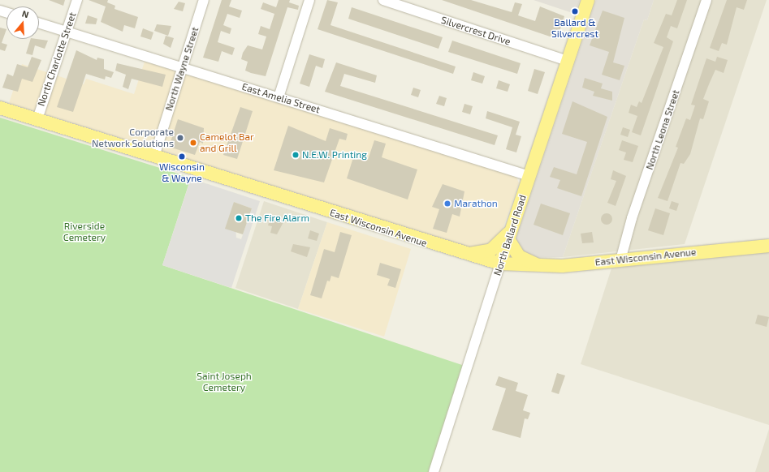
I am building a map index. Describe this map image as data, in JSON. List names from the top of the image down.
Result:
{
  "streets": {
    "main road": ["East Wisconsin Avenue", "North Ballard Road"],
    "street": [
      "Silvercrest Drive",
      "North Charlotte Street",
      "North Wayne Street",
      "East Amelia Street",
      "North Leona Street"
    ]
  },
  "crossings": [
    ["Silvercrest Drive", "North Ballard Road"],
    ["North Charlotte Street", "East Amelia Street"],
    ["North Charlotte Street", "East Wisconsin Avenue"],
    ["North Wayne Street", "East Amelia Street"],
    ["North Wayne Street", "East Wisconsin Avenue"],
    ["East Amelia Street", "North Ballard Road"],
    ["North Leona Street", "East Wisconsin Avenue"],
    ["East Wisconsin Avenue", "North Ballard Road"]
  ],
  "parks": ["Riverside Cemetery", "Saint Joseph Cemetery"],
  "places": [
    "Ballard & Silvercrest",
    "Corporate Network Solutions",
    "Camelot Bar and Grill",
    "N.E.W. Printing",
    "Wisconsin & Wayne",
    "Marathon",
    "The Fire Alarm"
  ],
  "north": "top"
}
